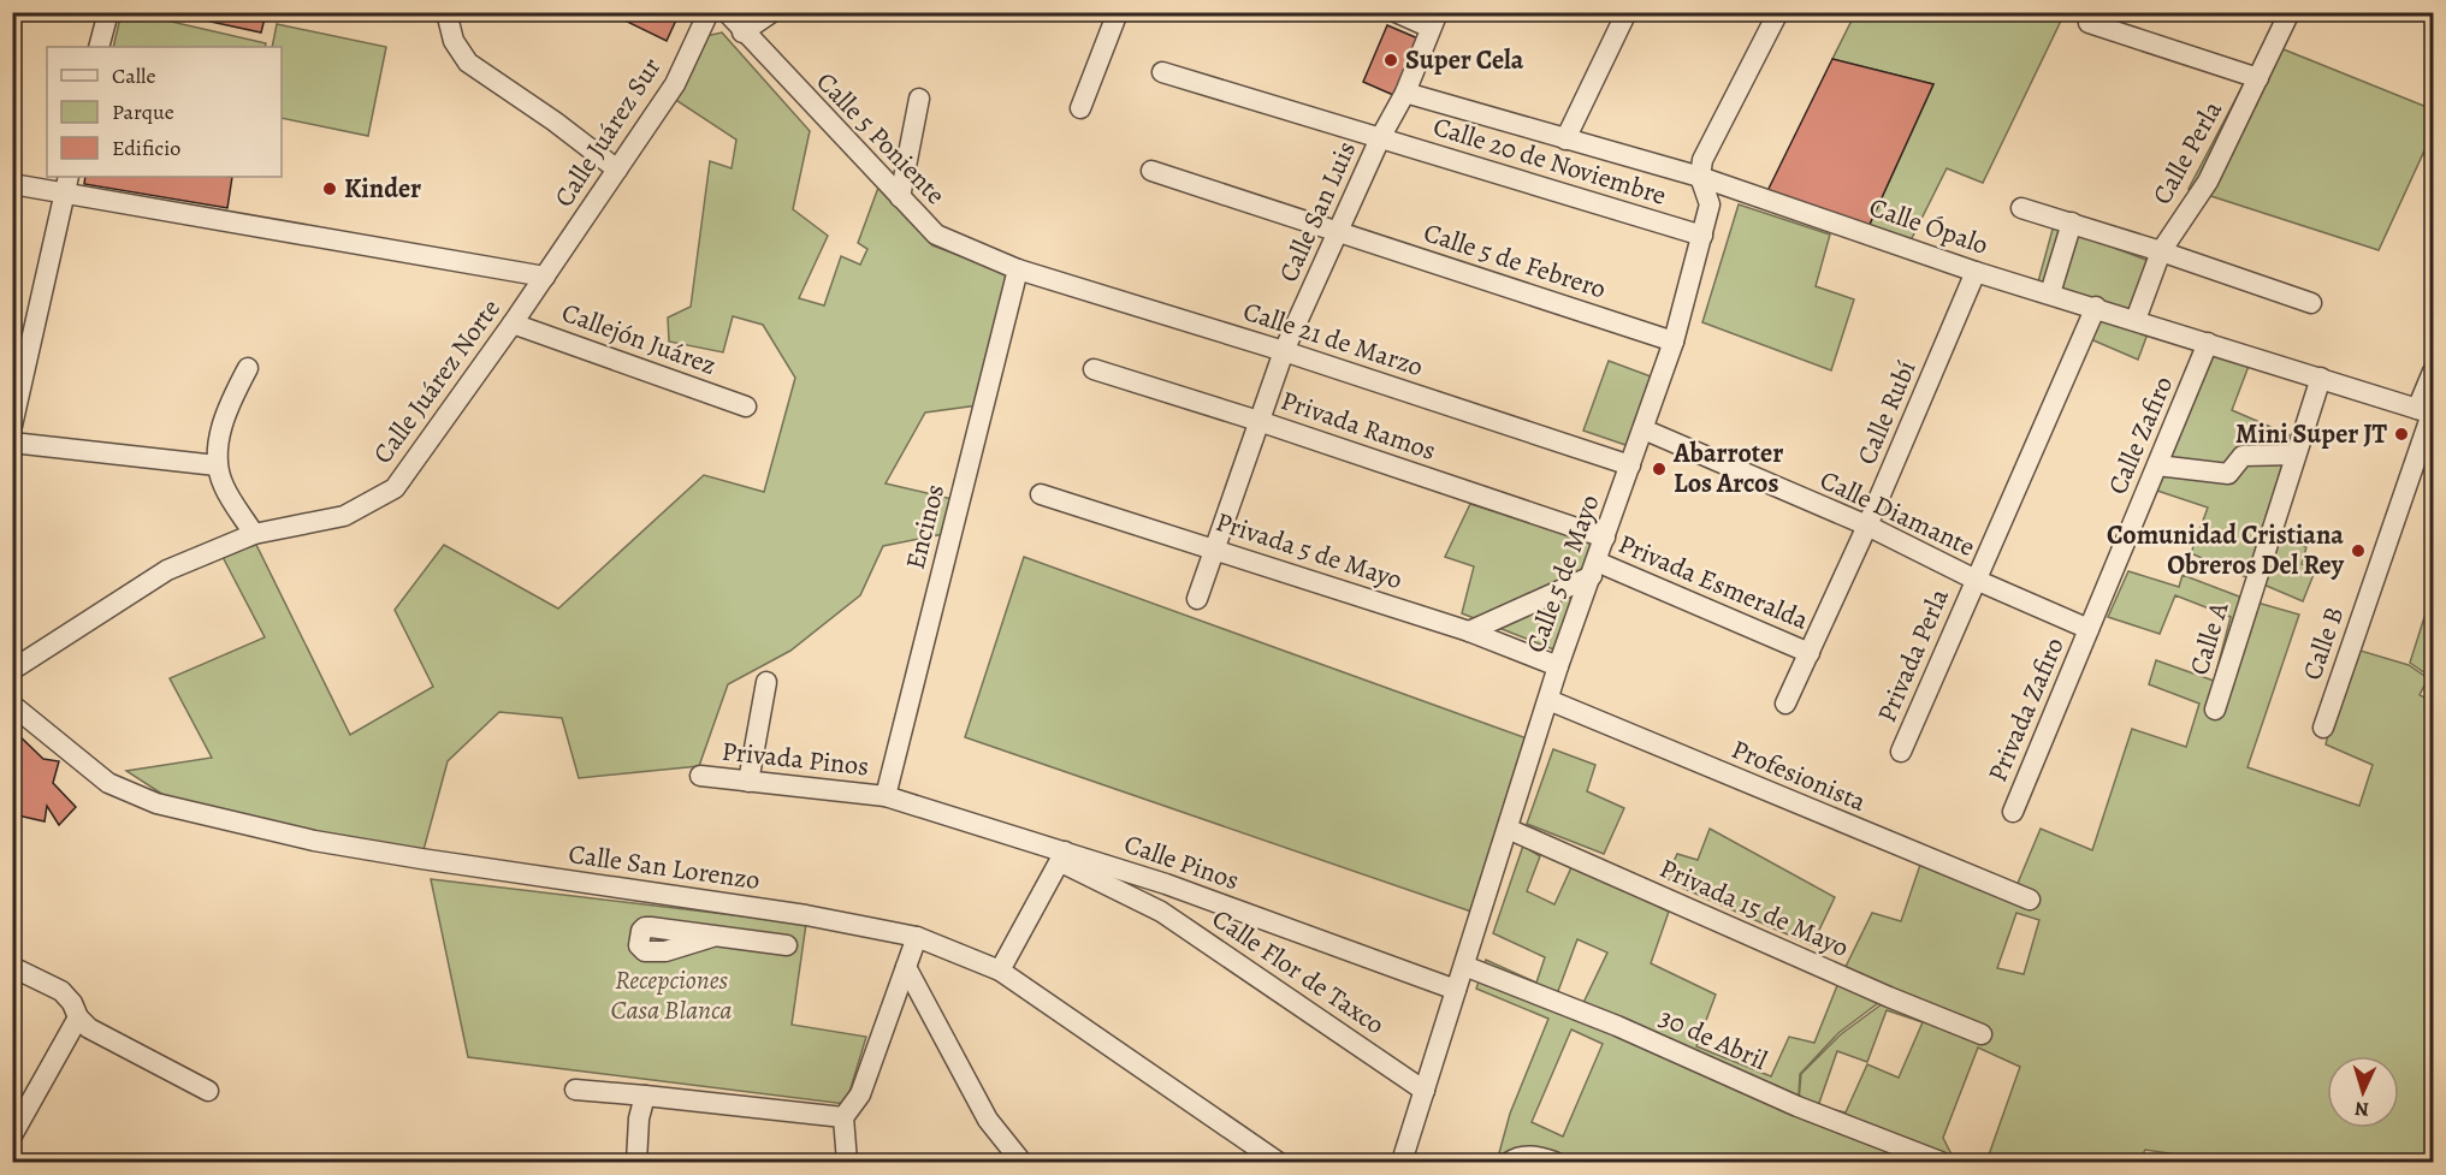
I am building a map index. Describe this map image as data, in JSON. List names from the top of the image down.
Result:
{
  "streets": {
    "street": [
      "Calle Juárez Sur",
      "Calle 5 Poniente",
      "Calle Perla",
      "Calle 20 de Noviembre",
      "Calle San Luis",
      "Calle Ópalo",
      "Calle 5 de Febrero",
      "Callejón Juárez",
      "Calle 21 de Marzo",
      "Calle Juárez Norte",
      "Calle Rubí",
      "Privada Ramos",
      "Calle Zafiro",
      "Calle Diamante",
      "Encinos",
      "Privada 5 de Mayo",
      "Calle 5 de Mayo",
      "Privada Esmeralda",
      "Calle A",
      "Calle B",
      "Privada Perla",
      "Privada Zafiro",
      "Privada Pinos",
      "Profesionista",
      "Calle Pinos",
      "Calle San Lorenzo",
      "Privada 15 de Mayo",
      "Calle Flor de Taxco",
      "30 de Abril"
    ]
  },
  "crossings": [
    ["Calle Juárez Sur", "Calle Juárez Norte"],
    ["Calle 5 Poniente", "Calle 21 de Marzo"],
    ["Calle 5 Poniente", "Encinos"],
    ["Calle Perla", "Calle Ópalo"],
    ["Calle 20 de Noviembre", "Calle San Luis"],
    ["Calle 20 de Noviembre", "Calle 5 de Mayo"],
    ["Calle San Luis", "Calle Ópalo"],
    ["Calle San Luis", "Calle 5 de Febrero"],
    ["Calle San Luis", "Calle 21 de Marzo"],
    ["Calle San Luis", "Privada Ramos"],
    ["Calle San Luis", "Privada 5 de Mayo"],
    ["Calle Ópalo", "Calle Rubí"],
    ["Calle Ópalo", "Calle Zafiro"],
    ["Calle Ópalo", "Calle 5 de Mayo"],
    ["Calle Ópalo", "Calle A"],
    ["Calle Ópalo", "Calle B"],
    ["Calle 5 de Febrero", "Calle 5 de Mayo"],
    ["Callejón Juárez", "Calle Juárez Norte"],
    ["Calle 21 de Marzo", "Encinos"],
    ["Calle 21 de Marzo", "Calle 5 de Mayo"],
    ["Calle Rubí", "Calle Diamante"],
    ["Calle Rubí", "Privada Esmeralda"],
    ["Privada Ramos", "Calle 5 de Mayo"],
    ["Calle Zafiro", "Calle Diamante"],
    ["Calle Zafiro", "Privada Zafiro"],
    ["Calle Diamante", "Calle 5 de Mayo"],
    ["Calle Diamante", "Privada Perla"],
    ["Calle Diamante", "Privada Zafiro"],
    ["Encinos", "Privada Pinos"],
    ["Encinos", "Calle Pinos"],
    ["Privada 5 de Mayo", "Calle 5 de Mayo"],
    ["Calle 5 de Mayo", "Privada Esmeralda"],
    ["Calle 5 de Mayo", "Profesionista"],
    ["Calle 5 de Mayo", "Calle Pinos"],
    ["Calle 5 de Mayo", "Privada 15 de Mayo"],
    ["Calle 5 de Mayo", "Calle Flor de Taxco"],
    ["Calle 5 de Mayo", "30 de Abril"],
    ["Privada Pinos", "Calle Pinos"],
    ["Calle Pinos", "Calle Flor de Taxco"]
  ],
  "parks": ["Recepciones Casa Blanca"],
  "places": [
    "Super Cela",
    "Kinder",
    "Mini Super JT",
    "Abarroter Los Arcos",
    "Comunidad Cristiana Obreros Del Rey"
  ],
  "legend": ["Calle", "Parque", "Edificio"],
  "north": "bottom"
}
